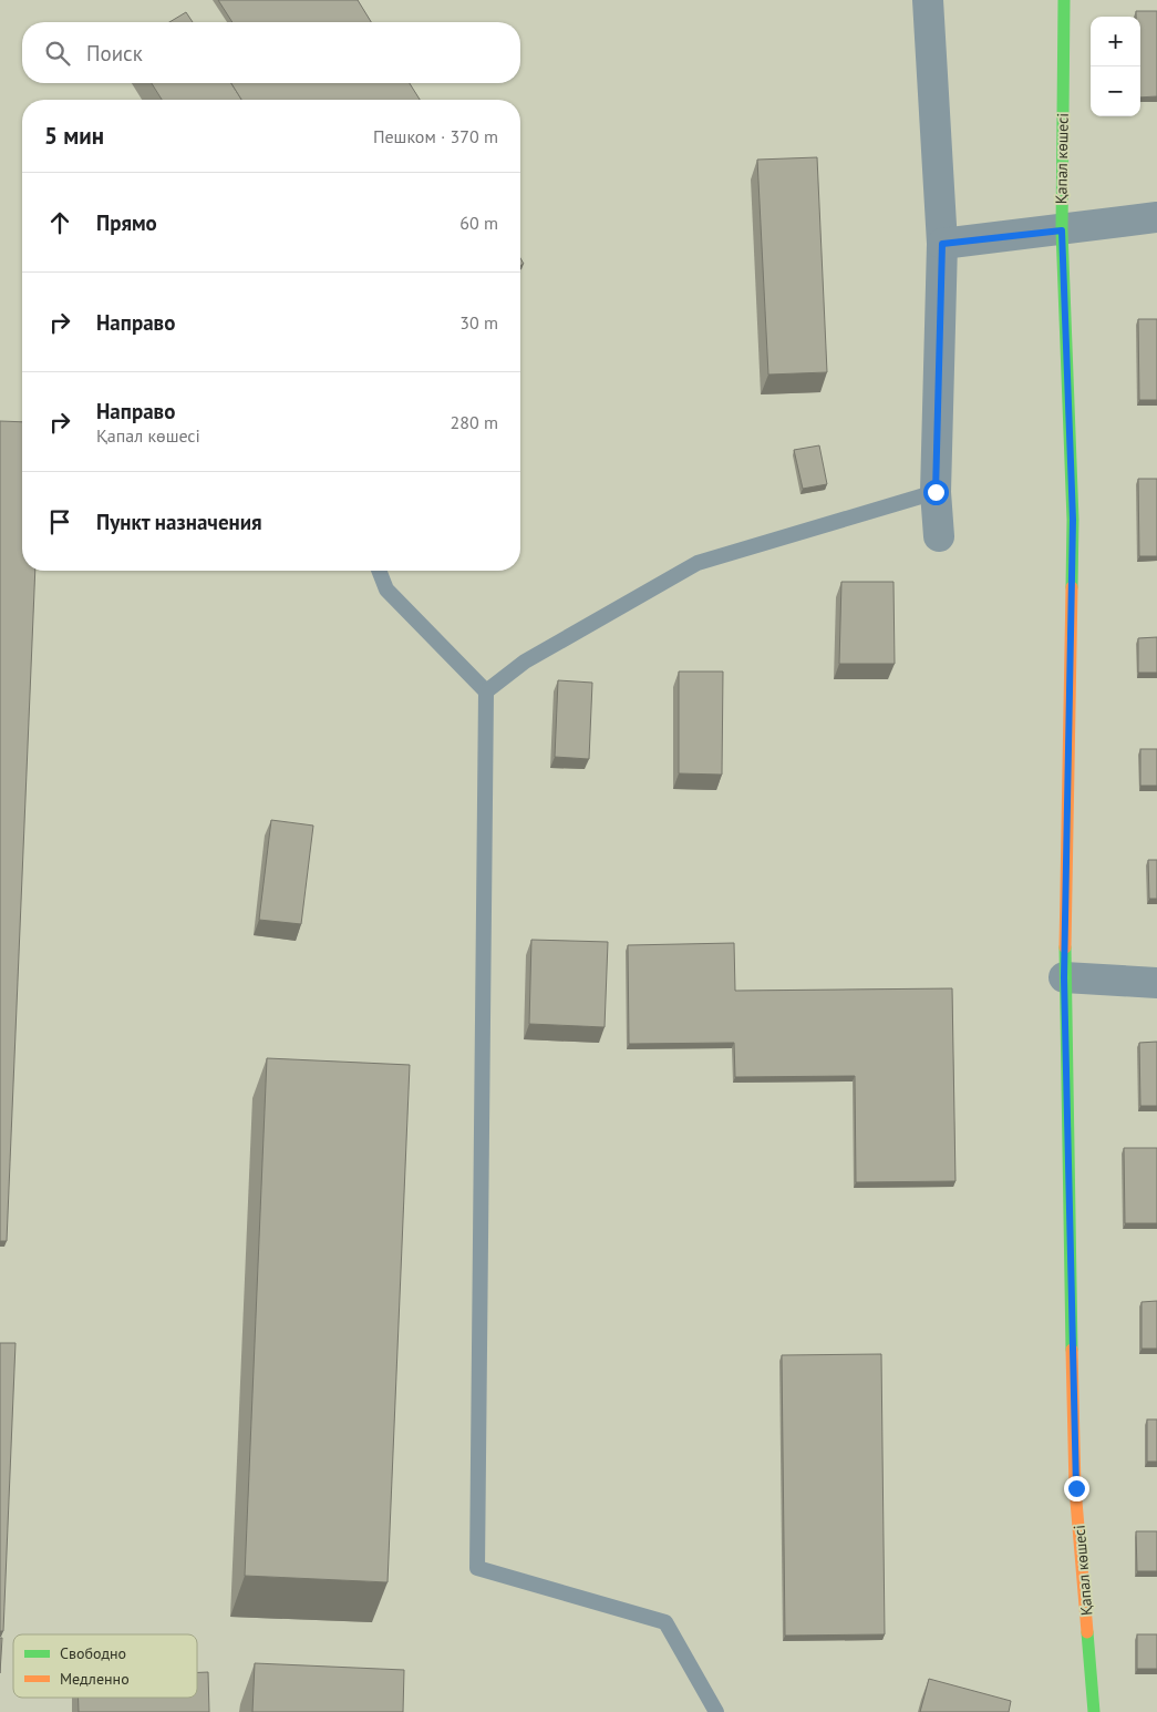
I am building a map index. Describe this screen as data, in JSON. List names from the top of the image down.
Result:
{
  "streets": {
    "street": ["Қапал көшесі"]
  },
  "legend": ["Свободно", "Медленно"],
  "page": {
    "map_buttons": ["+", "−"],
    "search": "Поиск",
    "heading": ["5 мин", "Пешком · 370 m"],
    "list": [
      ["Прямо", "60 m"],
      ["Направо", "30 m"],
      ["Направо", "Қапал көшесі", "280 m"],
      "Пункт назначения"
    ]
  }
}
